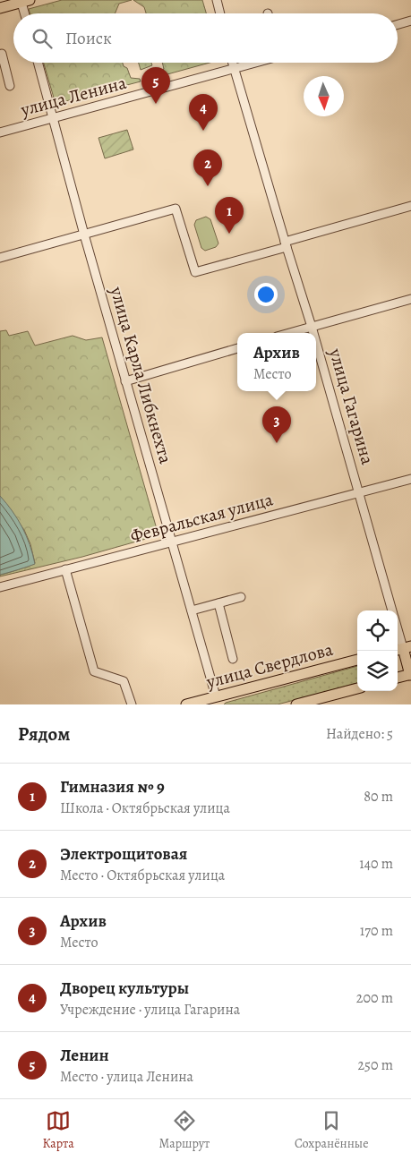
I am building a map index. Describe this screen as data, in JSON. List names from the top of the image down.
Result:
{
  "streets": {
    "main road": ["улица Гагарина", "улица Свердлова"],
    "street": ["улица Ленина", "улица Карла Либкнехта", "Февральская улица"]
  },
  "crossings": [
    ["улица Ленина", "улица Карла Либкнехта"],
    ["улица Ленина", "улица Гагарина"],
    ["улица Карла Либкнехта", "Февральская улица"],
    ["улица Карла Либкнехта", "улица Свердлова"],
    ["улица Гагарина", "Февральская улица"]
  ],
  "north": "bottom",
  "page": {
    "search": "Поиск",
    "pins": [
      "5",
      "4",
      "2",
      "1",
      "3"
    ],
    "popup": ["Архив", "Место"],
    "heading": ["Рядом", "Найдено: 5"],
    "list": [
      {
        "mark": "1",
        "name": "Гимназия № 9",
        "note": "Школа · Октябрьская улица",
        "value": "80 m"
      },
      {
        "mark": "2",
        "name": "Электрощитовая",
        "note": "Место · Октябрьская улица",
        "value": "140 m"
      },
      {
        "mark": "3",
        "name": "Архив",
        "note": "Место",
        "value": "170 m"
      },
      {
        "mark": "4",
        "name": "Дворец культуры",
        "note": "Учреждение · улица Гагарина",
        "value": "200 m"
      },
      {
        "mark": "5",
        "name": "Ленин",
        "note": "Место · улица Ленина",
        "value": "250 m"
      }
    ],
    "nav": ["Карта", "Маршрут", "Сохранённые"]
  }
}
